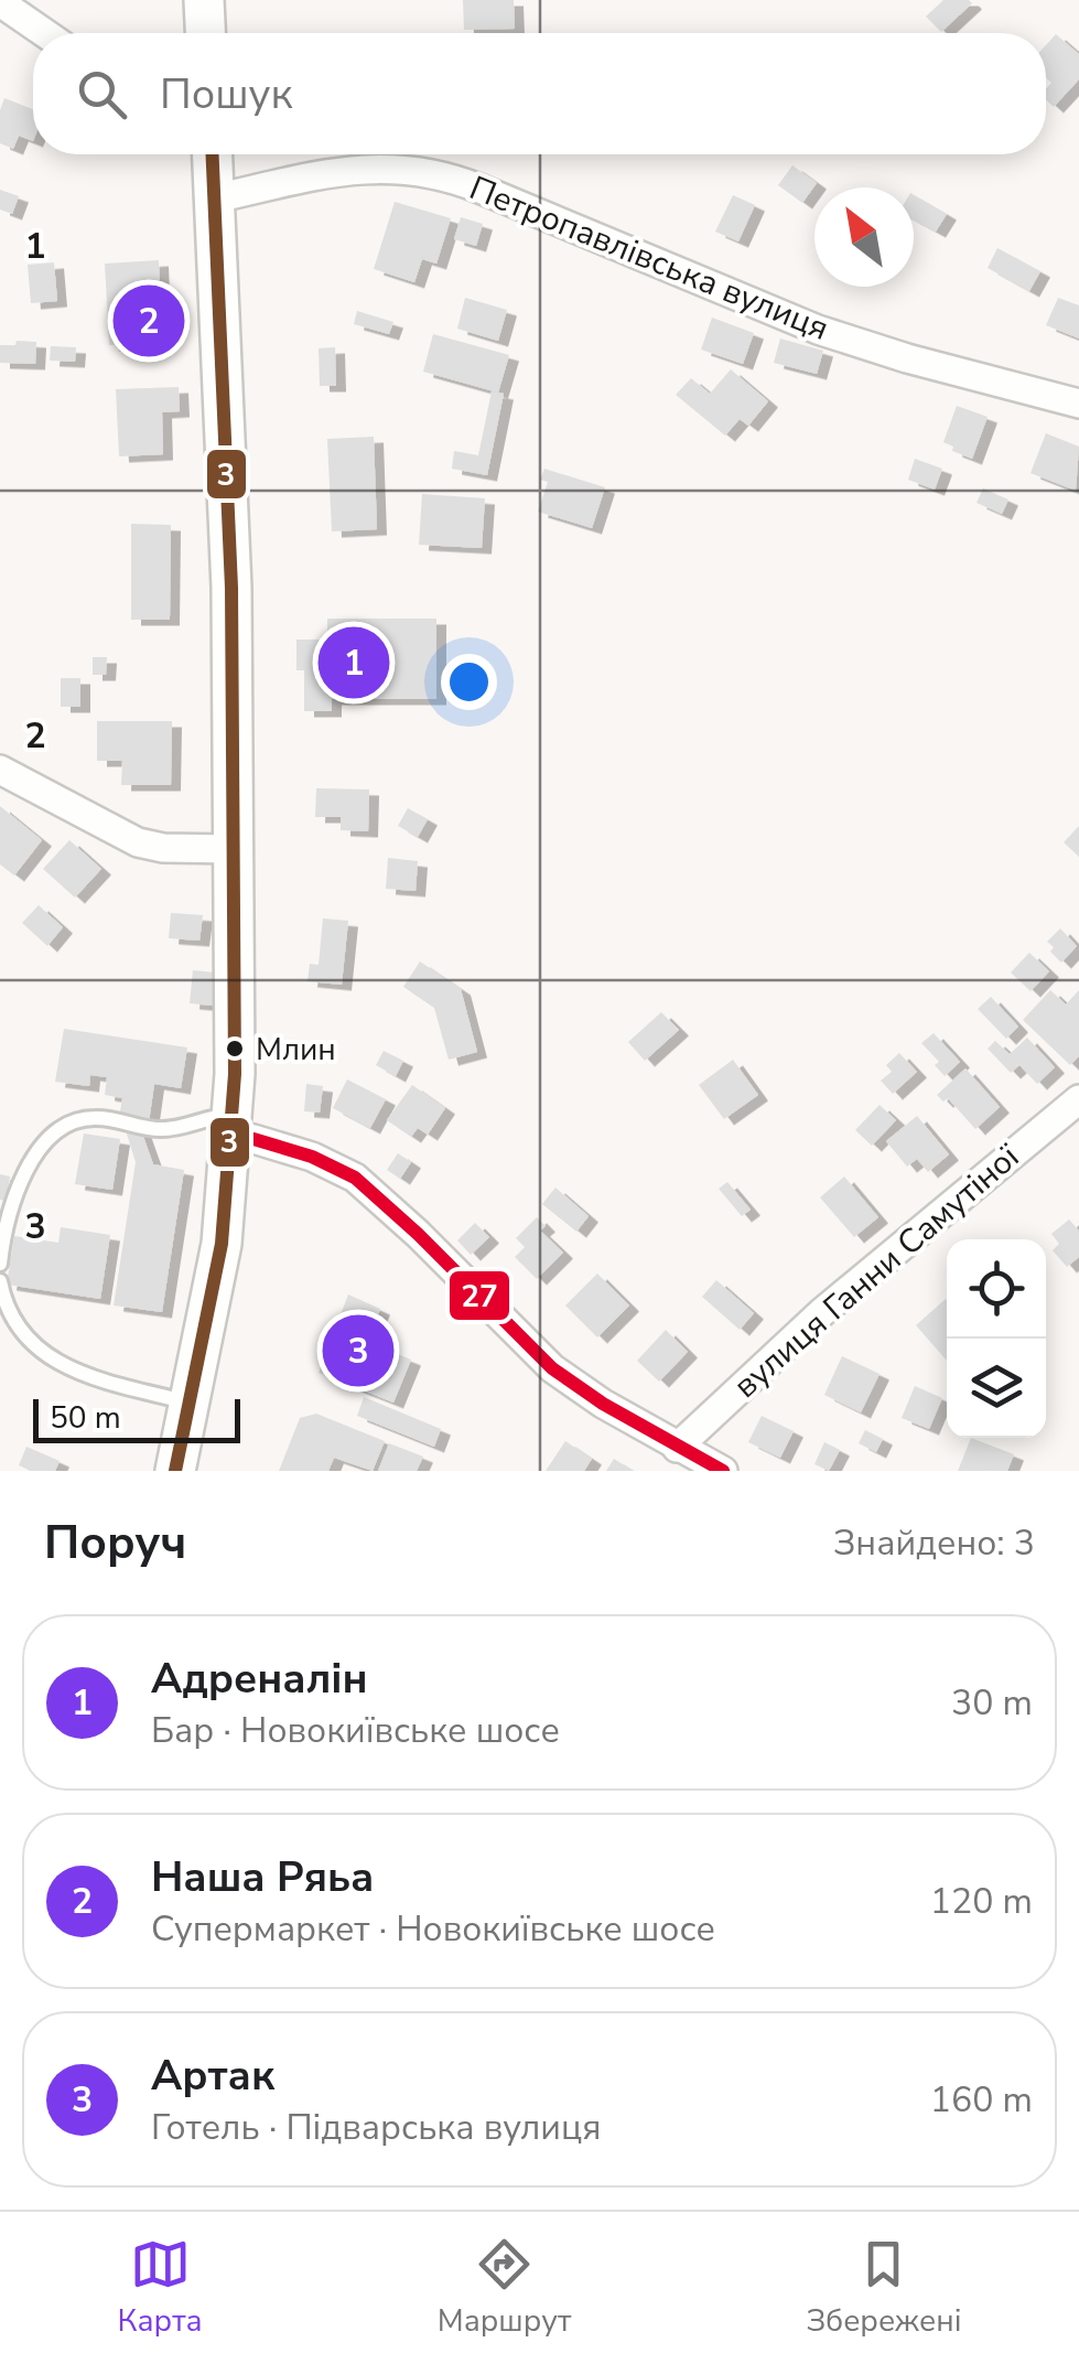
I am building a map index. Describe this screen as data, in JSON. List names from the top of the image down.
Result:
{
  "streets": {
    "street": ["Петропавлівська вулиця", "вулиця Ганни Самутіної"]
  },
  "places": ["Млин"],
  "lines": ["transit line 3", "transit line 27"],
  "scale_bar": "50 m",
  "north": "top left",
  "page": {
    "search": "Пошук",
    "pins": ["2", "1", "3"],
    "scale": "50 m",
    "heading": ["Поруч", "Знайдено: 3"],
    "list": [
      {
        "mark": "1",
        "name": "Адреналін",
        "note": "Бар · Новокиївське шосе",
        "value": "30 m"
      },
      {
        "mark": "2",
        "name": "Наша Ряьа",
        "note": "Супермаркет · Новокиївське шосе",
        "value": "120 m"
      },
      {
        "mark": "3",
        "name": "Артак",
        "note": "Готель · Підварська вулиця",
        "value": "160 m"
      }
    ],
    "nav": ["Карта", "Маршрут", "Збережені"]
  },
  "grid": {
    "rows": ["1", "2", "3"]
  }
}
